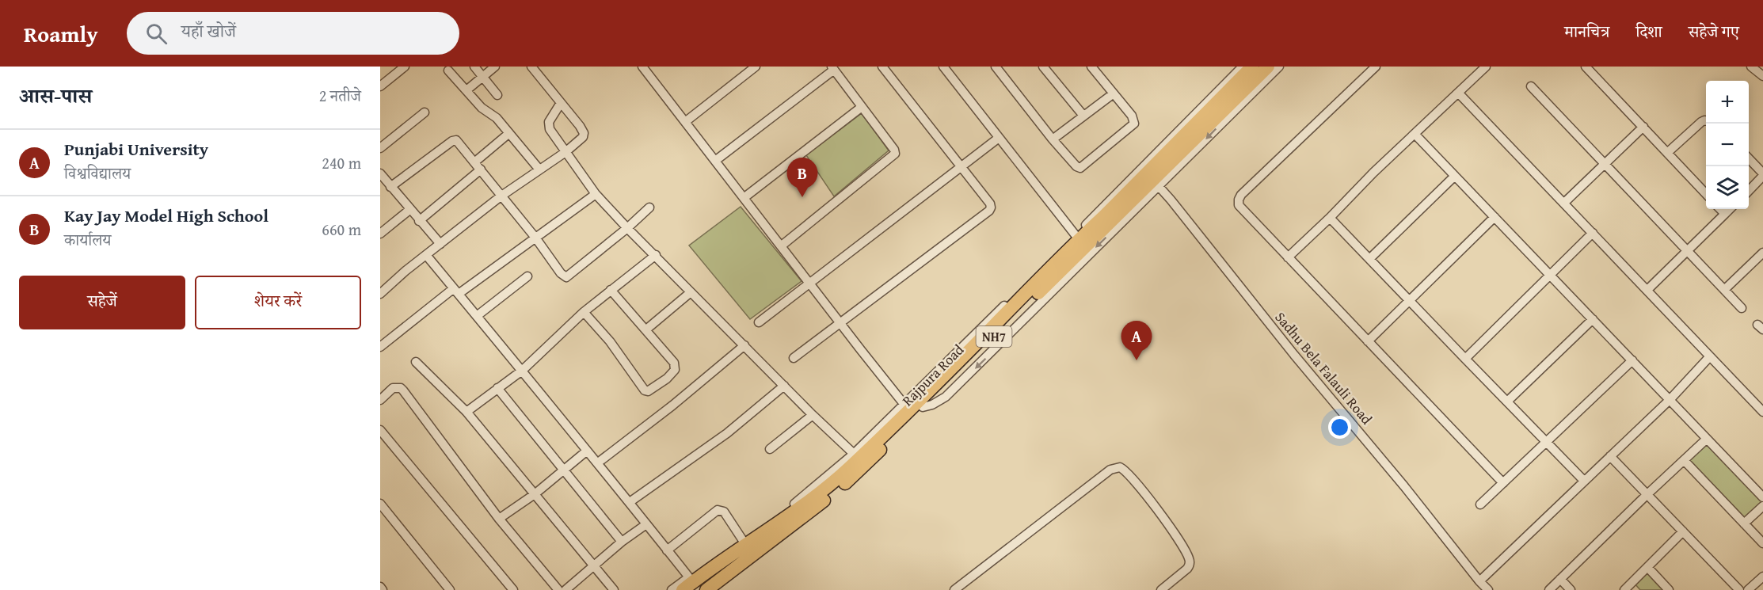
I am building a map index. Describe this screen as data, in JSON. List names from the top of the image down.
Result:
{
  "streets": {
    "highway": ["NH7", "Rajpura Road"],
    "street": ["Sadhu Bela Falauli Road"]
  },
  "crossings": [
    ["NH7", "Sadhu Bela Falauli Road"],
    ["NH7", "Rajpura Road"],
    ["Sadhu Bela Falauli Road", "Rajpura Road"]
  ],
  "page": {
    "header": "Roamly",
    "search": "यहाँ खोजें",
    "nav": ["मानचित्र", "दिशा", "सहेजे गए"],
    "heading": ["आस-पास", "2 नतीजे"],
    "map_buttons": ["+", "−"],
    "list": [
      {
        "mark": "A",
        "name": "Punjabi University",
        "note": "विश्वविद्यालय",
        "value": "240 m"
      },
      {
        "mark": "B",
        "name": "Kay Jay Model High School",
        "note": "कार्यालय",
        "value": "660 m"
      }
    ],
    "pins": ["B", "A"],
    "buttons": ["सहेजें", "शेयर करें"]
  }
}
